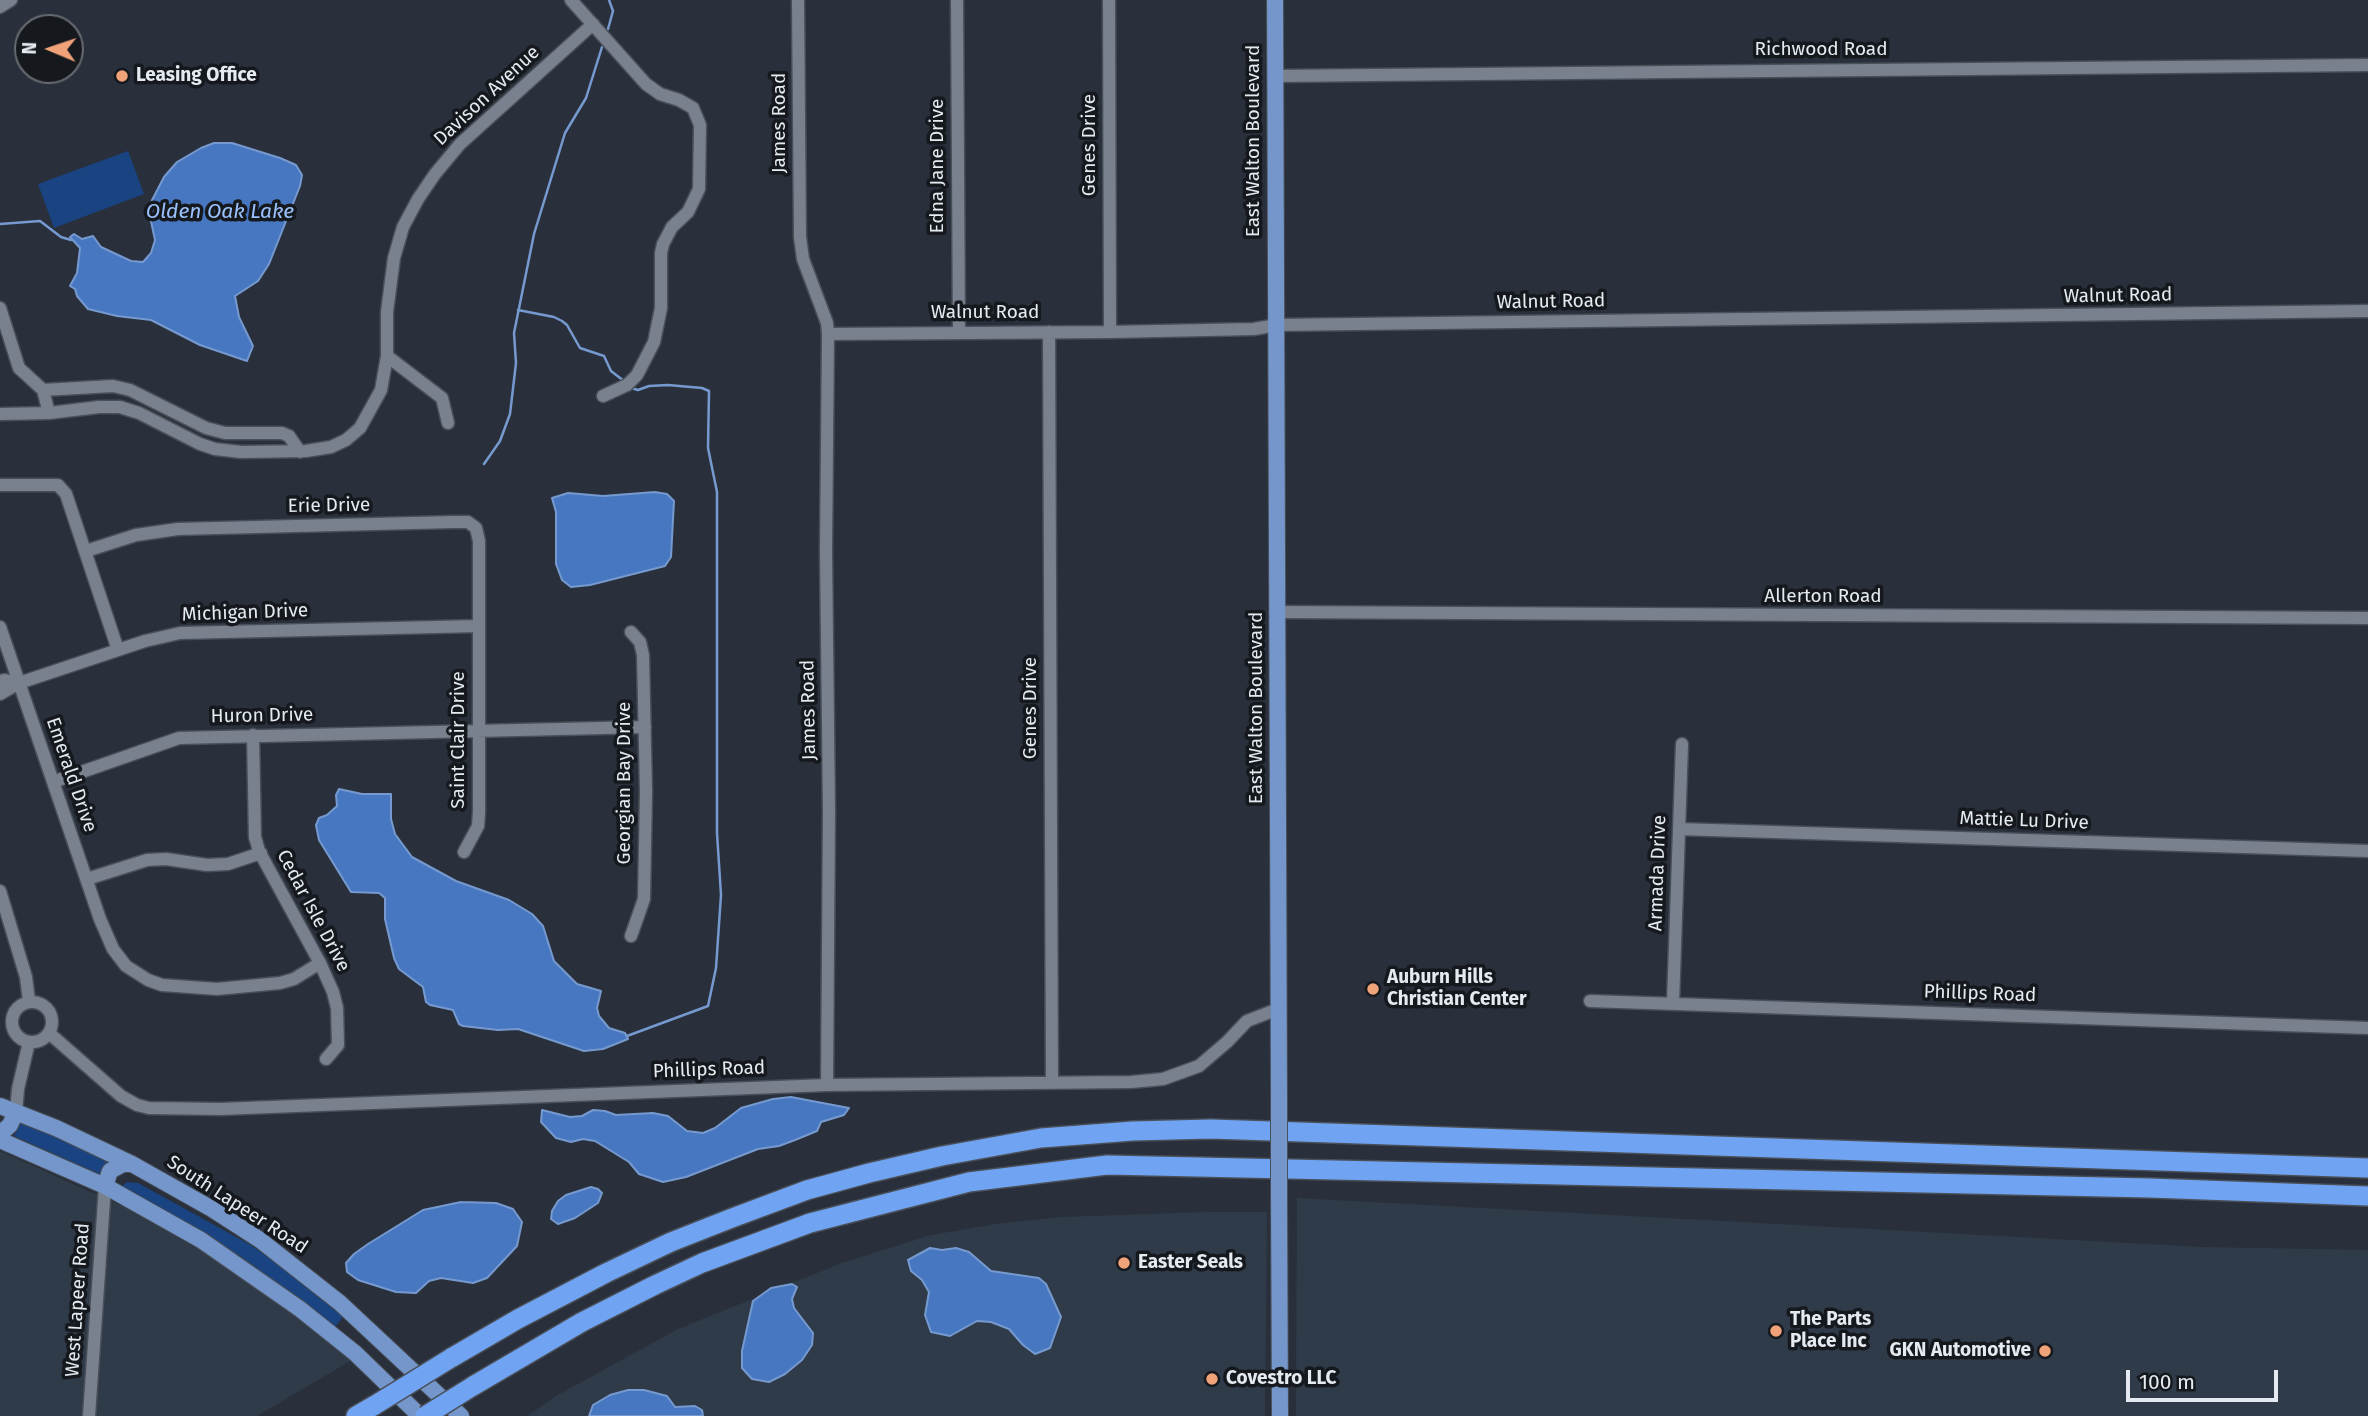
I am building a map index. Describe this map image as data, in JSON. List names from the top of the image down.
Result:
{
  "streets": {
    "main road": ["East Walton Boulevard", "South Lapeer Road"],
    "street": [
      "Richwood Road",
      "Davison Avenue",
      "James Road",
      "Genes Drive",
      "Edna Jane Drive",
      "Walnut Road",
      "Erie Drive",
      "Allerton Road",
      "Michigan Drive",
      "Huron Drive",
      "Saint Clair Drive",
      "Emerald Drive",
      "Georgian Bay Drive",
      "Mattie Lu Drive",
      "Armada Drive",
      "Cedar Isle Drive",
      "Phillips Road",
      "West Lapeer Road"
    ]
  },
  "crossings": [
    ["Richwood Road", "East Walton Boulevard"],
    ["James Road", "Walnut Road"],
    ["James Road", "Phillips Road"],
    ["East Walton Boulevard", "Walnut Road"],
    ["East Walton Boulevard", "Allerton Road"],
    ["East Walton Boulevard", "Phillips Road"],
    ["Genes Drive", "Walnut Road"],
    ["Genes Drive", "Phillips Road"],
    ["Edna Jane Drive", "Walnut Road"],
    ["Erie Drive", "Michigan Drive"],
    ["Erie Drive", "Saint Clair Drive"],
    ["Michigan Drive", "Saint Clair Drive"],
    ["Michigan Drive", "Emerald Drive"],
    ["Huron Drive", "Saint Clair Drive"],
    ["Huron Drive", "Emerald Drive"],
    ["Huron Drive", "Georgian Bay Drive"],
    ["Huron Drive", "Cedar Isle Drive"],
    ["Emerald Drive", "Cedar Isle Drive"],
    ["Mattie Lu Drive", "Armada Drive"],
    ["Armada Drive", "Phillips Road"]
  ],
  "water": ["Olden Oak Lake"],
  "places": [
    "Leasing Office",
    "Auburn Hills Christian Center",
    "Easter Seals",
    "The Parts Place Inc",
    "GKN Automotive",
    "Covestro LLC"
  ],
  "scale_bar": "100 m",
  "north": "left"
}
